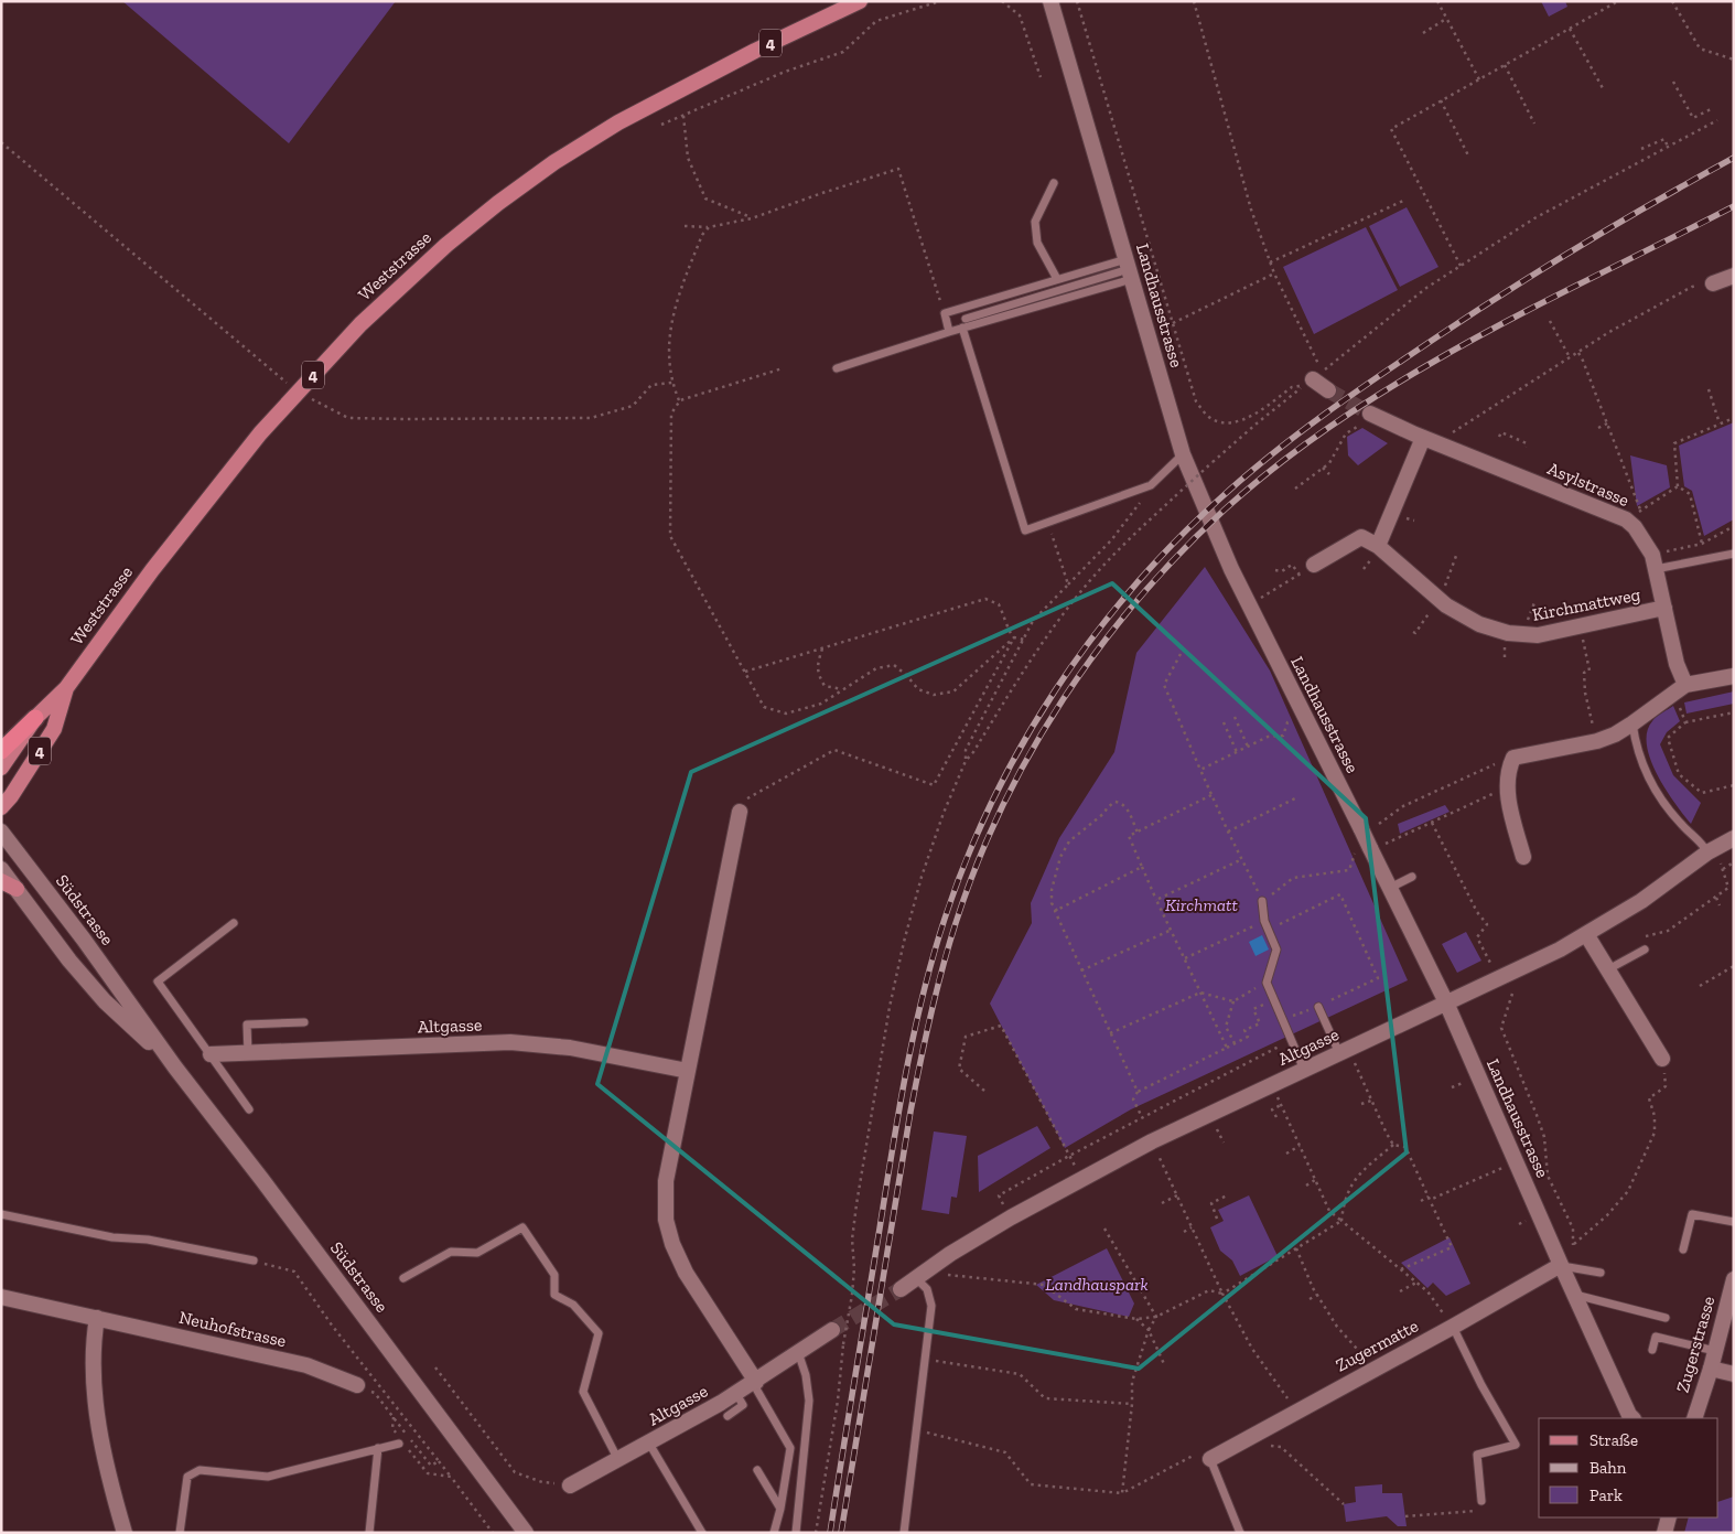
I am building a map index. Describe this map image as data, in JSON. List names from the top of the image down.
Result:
{
  "streets": {
    "main road": ["4", "Weststrasse"],
    "street": [
      "Landhausstrasse",
      "Asylstrasse",
      "Kirchmattweg",
      "Südstrasse",
      "Altgasse",
      "Neuhofstrasse",
      "Zugerstrasse",
      "Zugermatte"
    ]
  },
  "crossings": [
    ["Landhausstrasse", "Altgasse"],
    ["Landhausstrasse", "Zugermatte"],
    ["Asylstrasse", "Kirchmattweg"]
  ],
  "parks": ["Kirchmatt", "Landhauspark"],
  "legend": ["Straße", "Bahn", "Park"]
}
